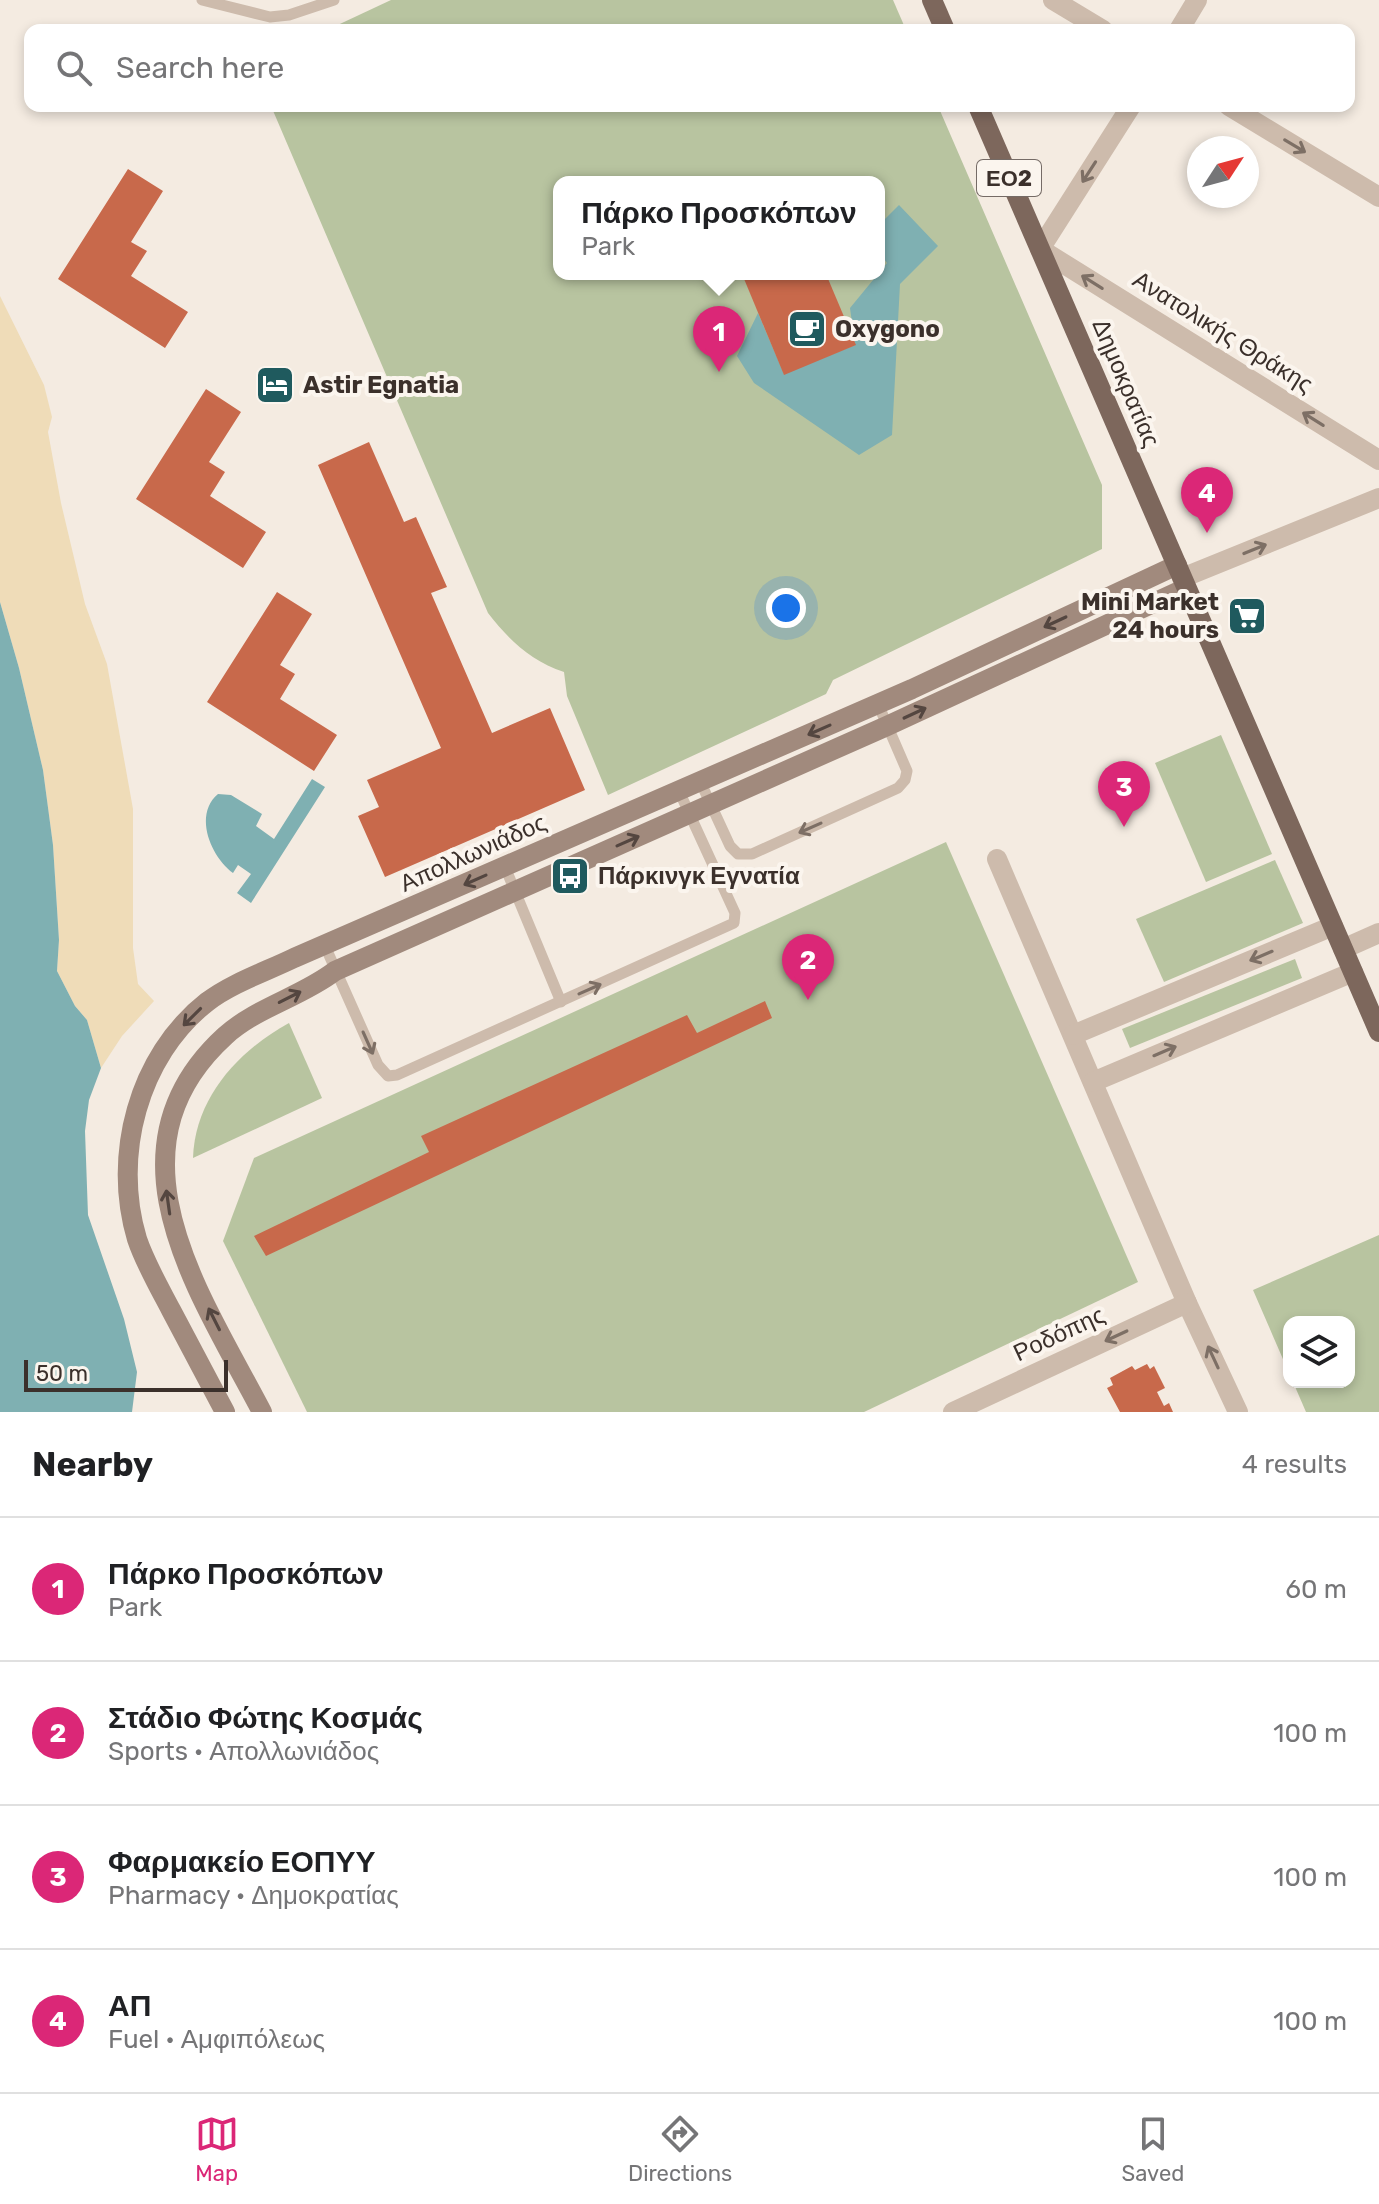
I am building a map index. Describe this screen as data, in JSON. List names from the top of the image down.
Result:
{
  "streets": {
    "main road": ["ΕΟ2", "Δημοκρατίας", "Απολλωνιάδος"],
    "street": ["Ανατολικής Θράκης", "Ροδόπης"]
  },
  "crossings": [
    ["Ανατολικής Θράκης", "Δημοκρατίας"],
    ["Δημοκρατίας", "Απολλωνιάδος"]
  ],
  "one_way": ["Ανατολικής Θράκης", "Ροδόπης"],
  "places": {
    "cafe": ["Oxygono"],
    "hotel": ["Astir Egnatia"],
    "supermarket": ["Mini Market 24 hours"],
    "bus stop": ["Πάρκινγκ Εγνατία"]
  },
  "scale_bar": "50 m",
  "north": "top right",
  "page": {
    "search": "Search here",
    "popup": ["Πάρκο Προσκόπων", "Park"],
    "pins": [
      "1",
      "4",
      "3",
      "2"
    ],
    "scale": "50 m",
    "heading": ["Nearby", "4 results"],
    "list": [
      {
        "mark": "1",
        "name": "Πάρκο Προσκόπων",
        "note": "Park",
        "value": "60 m"
      },
      {
        "mark": "2",
        "name": "Στάδιο Φώτης Κοσμάς",
        "note": "Sports · Απολλωνιάδος",
        "value": "100 m"
      },
      {
        "mark": "3",
        "name": "Φαρμακείο ΕΟΠΥΥ",
        "note": "Pharmacy · Δημοκρατίας",
        "value": "100 m"
      },
      {
        "mark": "4",
        "name": "ΑΠ",
        "note": "Fuel · Αμφιπόλεως",
        "value": "100 m"
      }
    ],
    "nav": ["Map", "Directions", "Saved"]
  }
}
